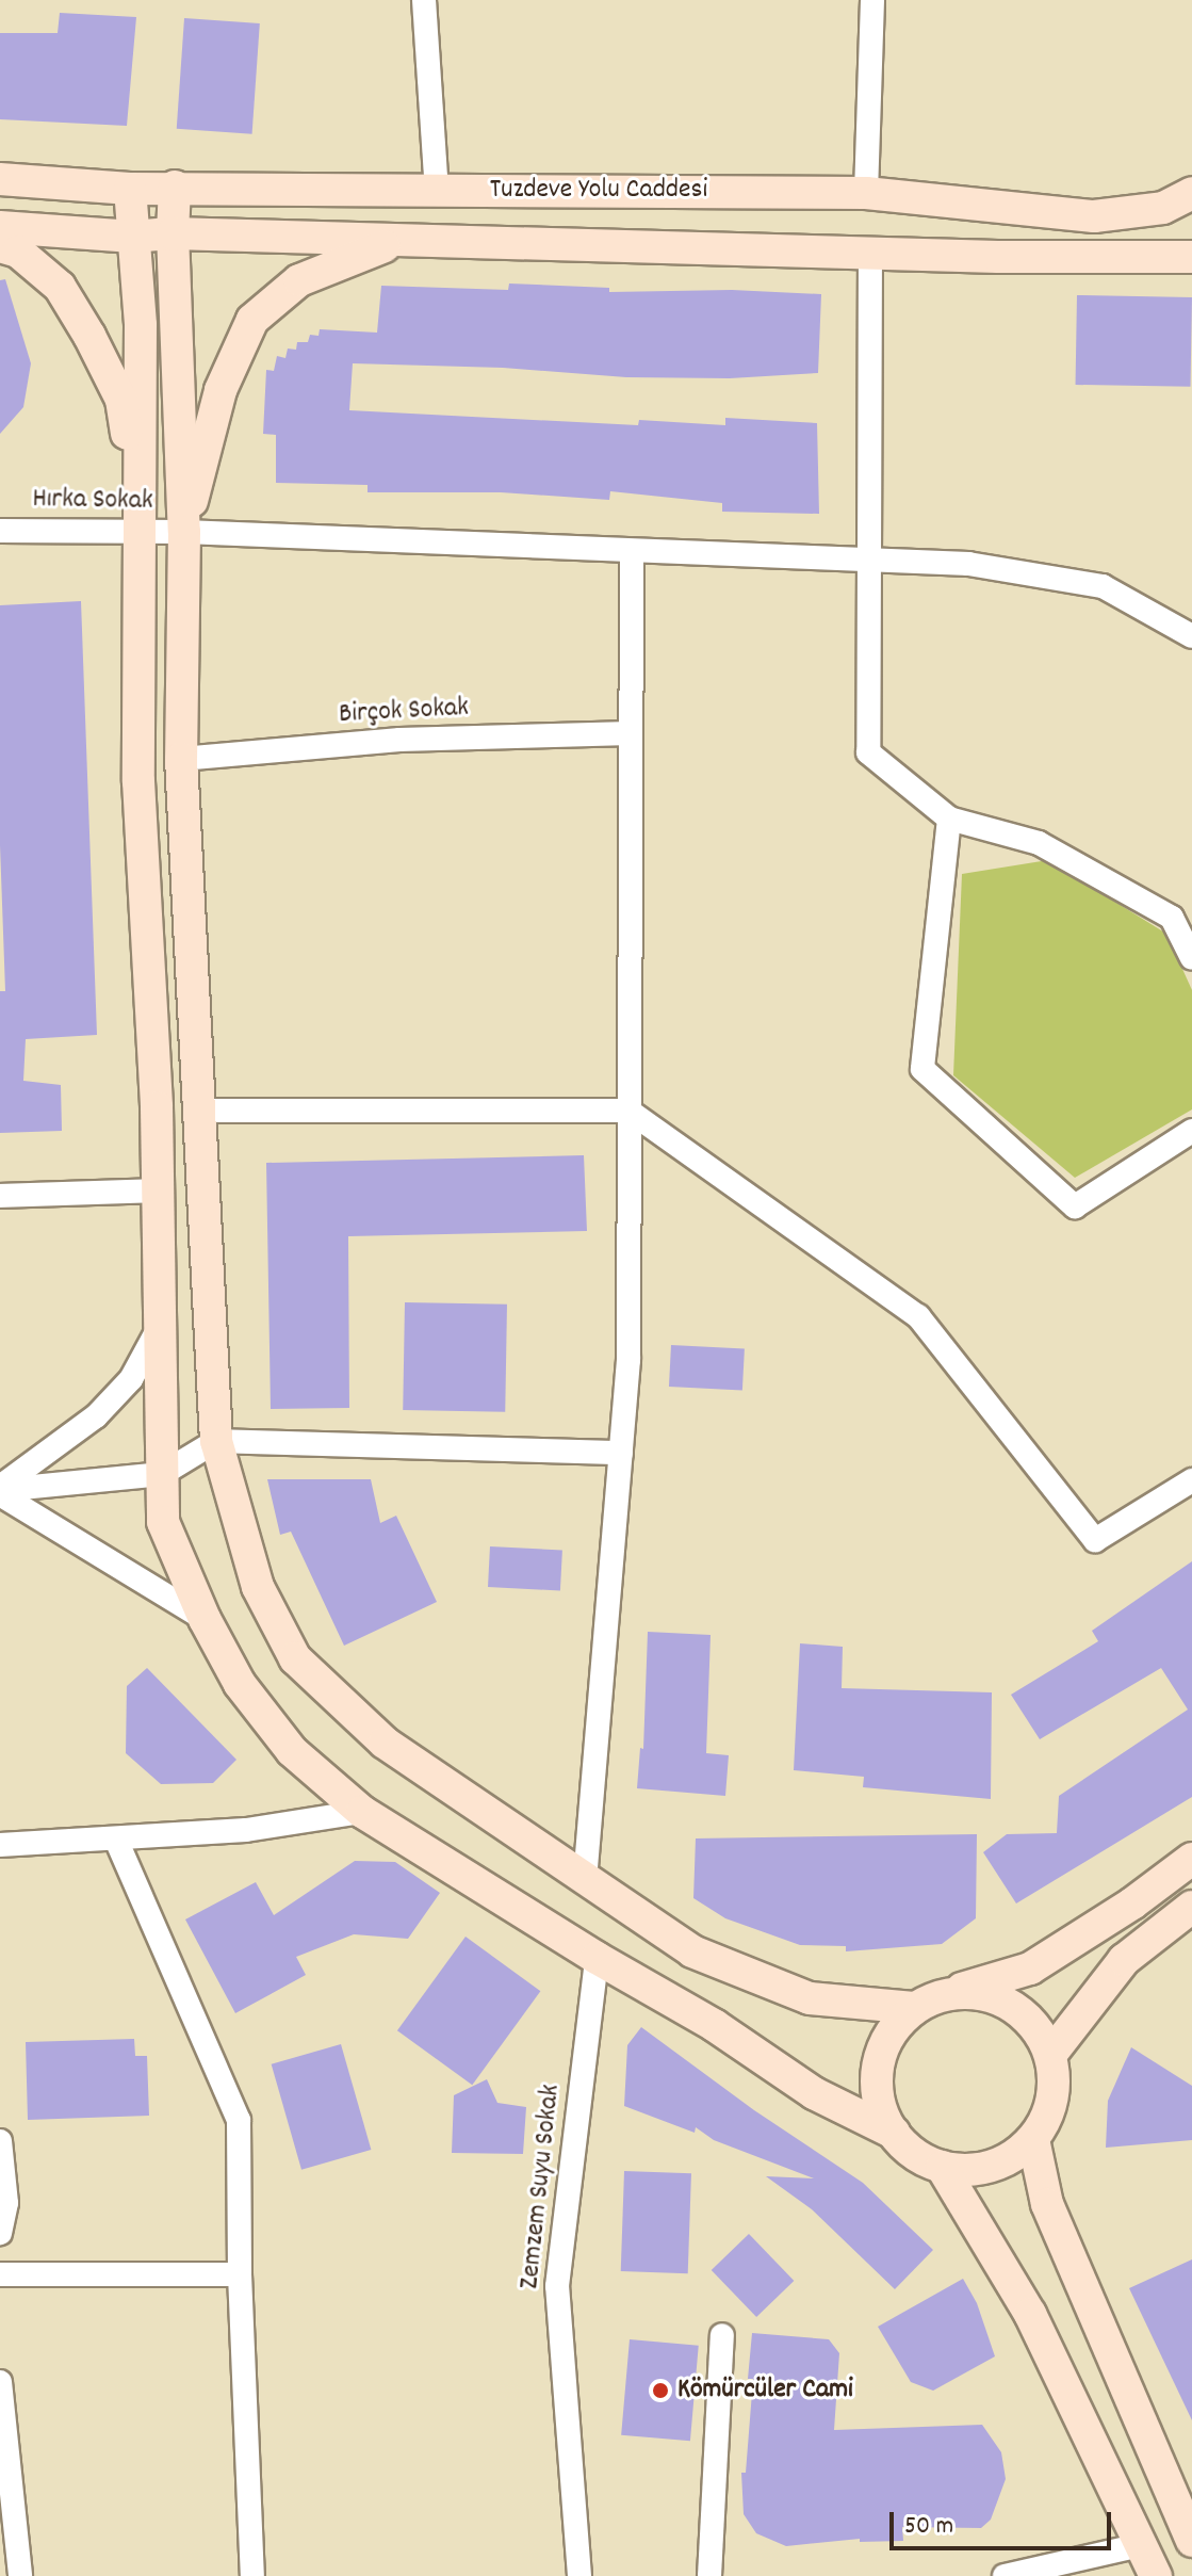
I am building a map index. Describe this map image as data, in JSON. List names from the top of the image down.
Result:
{
  "streets": {
    "main road": ["Tuzdeve Yolu Caddesi"],
    "street": ["Hırka Sokak", "Birçok Sokak", "Zemzem Suyu Sokak"]
  },
  "places": ["Kömürcüler Cami"],
  "scale_bar": "50 m"
}
